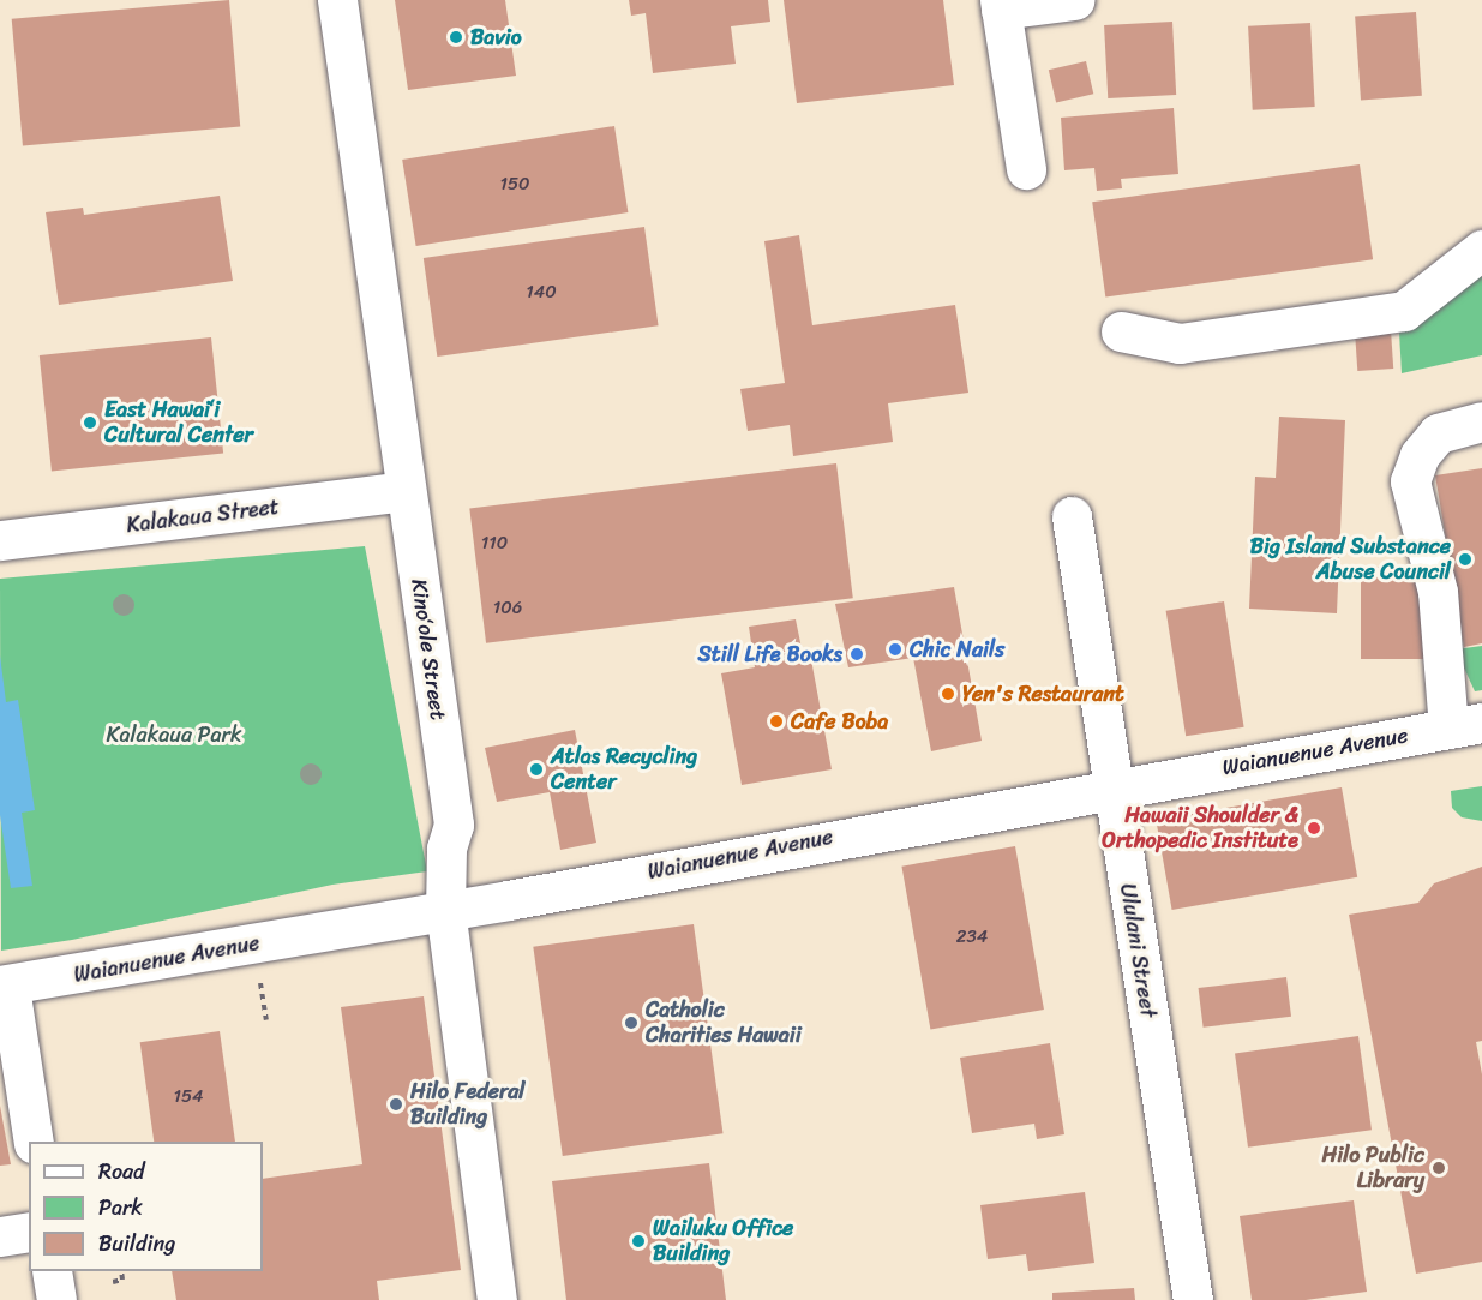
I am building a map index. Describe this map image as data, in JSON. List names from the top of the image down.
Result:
{
  "streets": {
    "street": [
      "Kalakaua Street",
      "Kinoʻole Street",
      "Waianuenue Avenue",
      "Ululani Street"
    ]
  },
  "crossings": [
    ["Kalakaua Street", "Kinoʻole Street"],
    ["Kinoʻole Street", "Waianuenue Avenue"],
    ["Waianuenue Avenue", "Ululani Street"]
  ],
  "parks": ["Kalakaua Park"],
  "places": [
    "Bavio",
    "East Hawaiʻi Cultural Center",
    "Big Island Substance Abuse Council",
    "Chic Nails",
    "Still Life Books",
    "Yen's Restaurant",
    "Cafe Boba",
    "Atlas Recycling Center",
    "Hawaii Shoulder & Orthopedic Institute",
    "Catholic Charities Hawaii",
    "Hilo Federal Building",
    "Hilo Public Library",
    "Wailuku Office Building"
  ],
  "house_numbers": [
    "150",
    "140",
    "110",
    "106",
    "234",
    "154"
  ],
  "legend": ["Road", "Park", "Building"]
}
